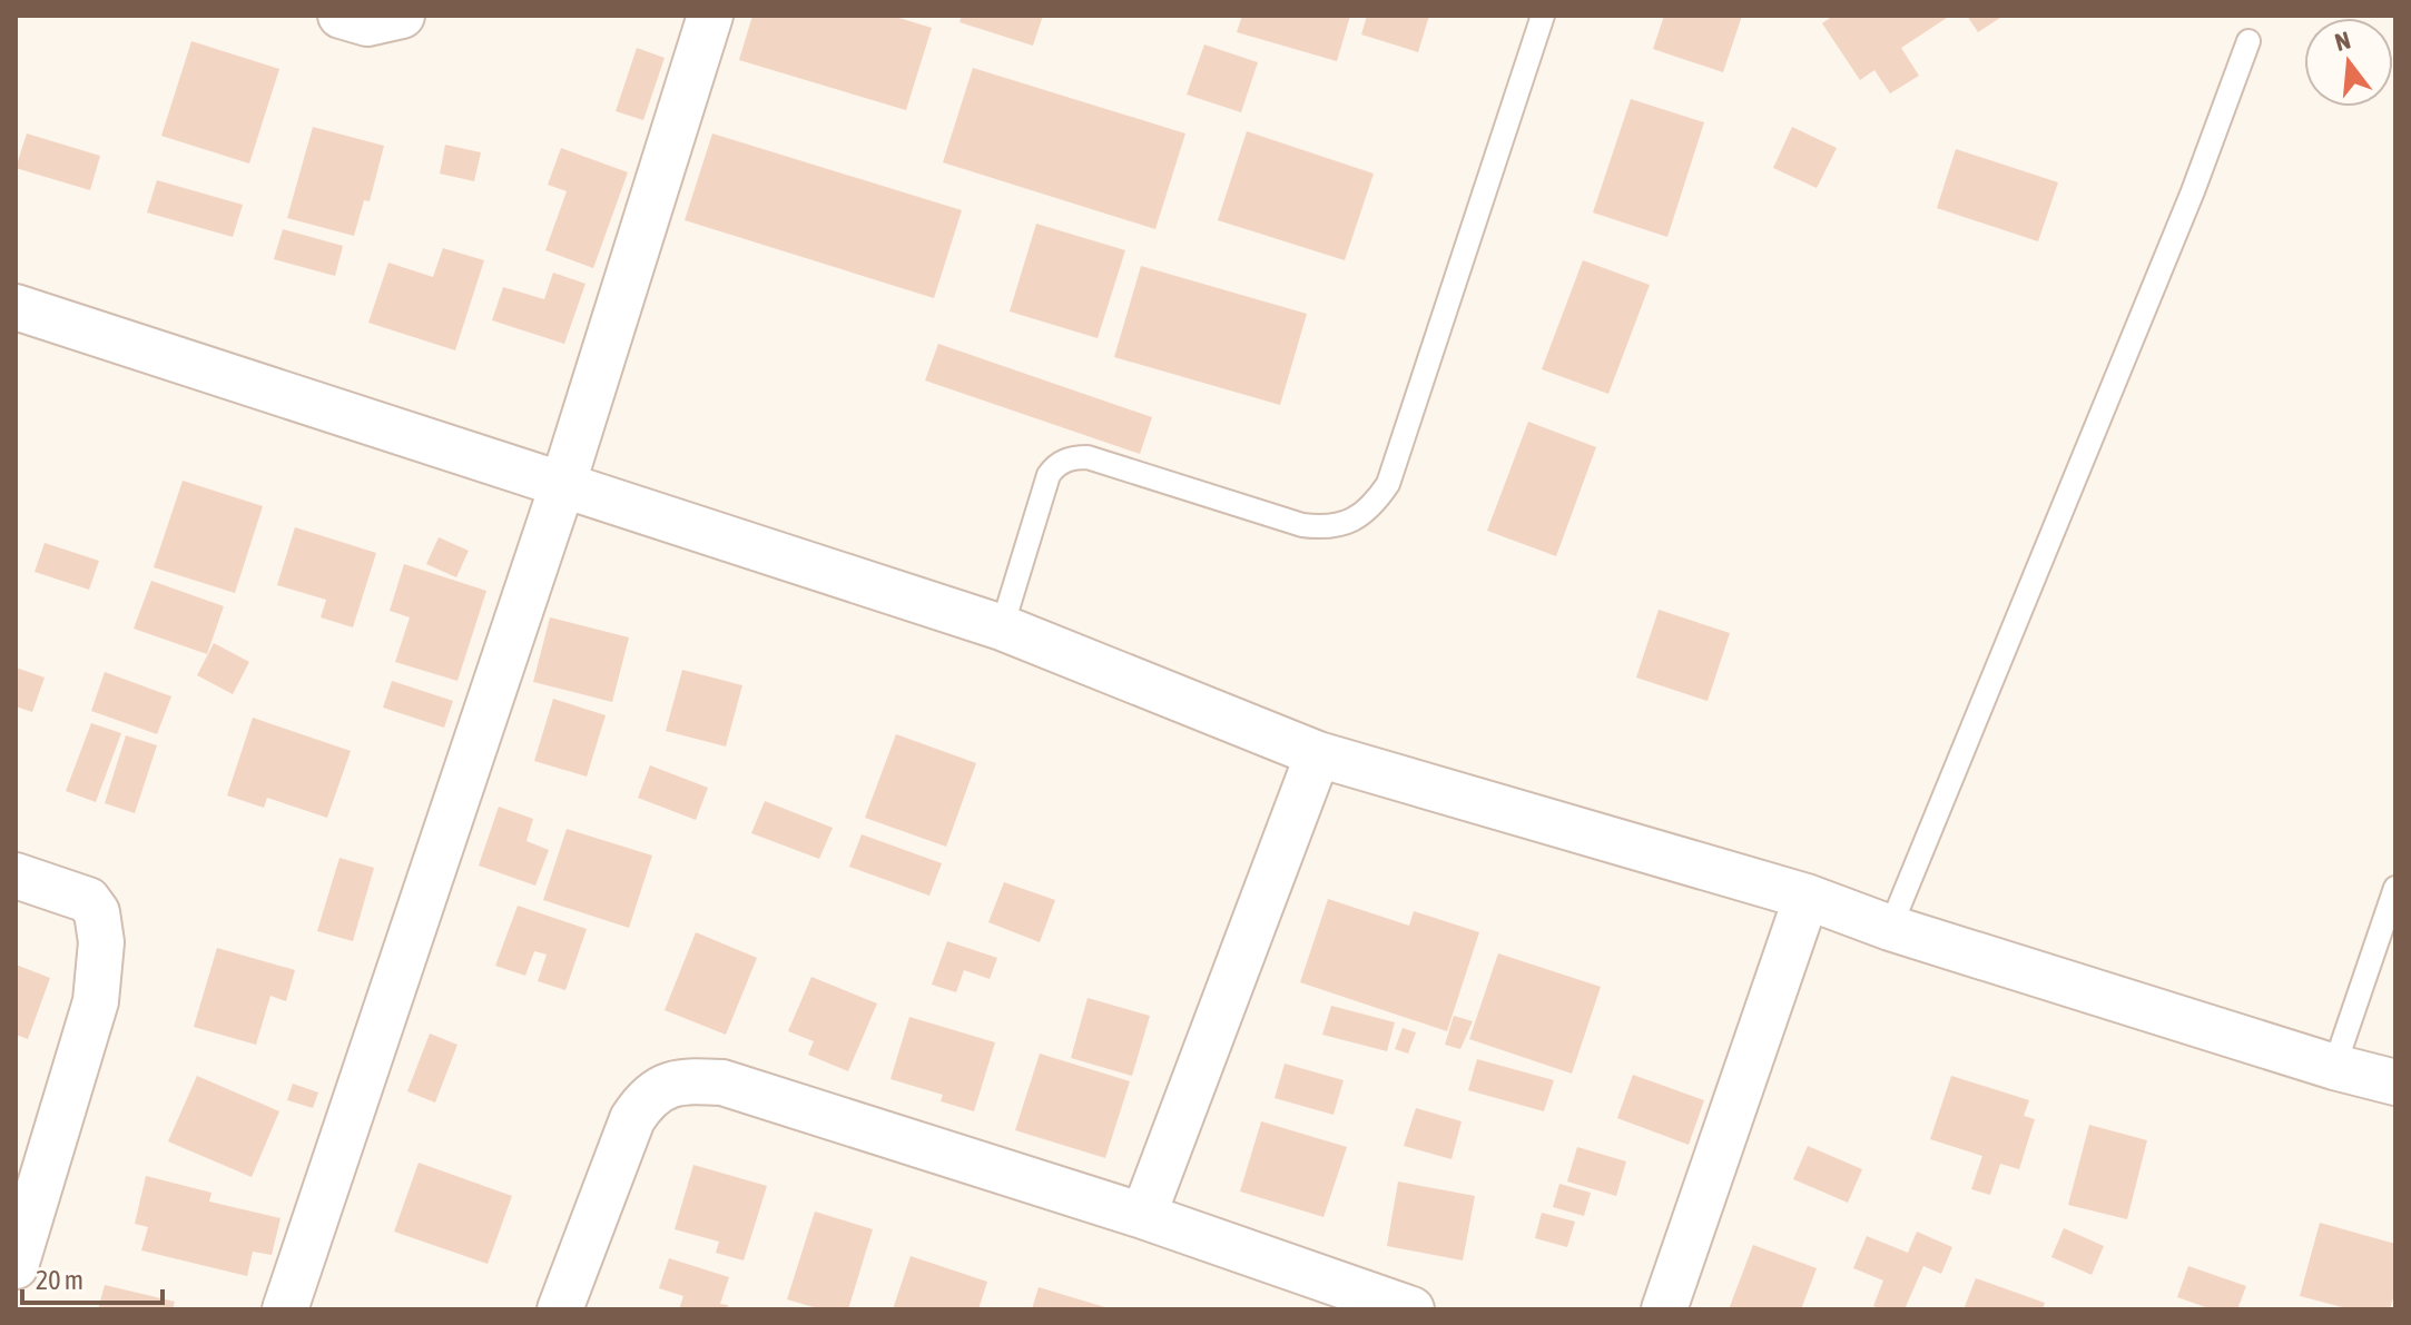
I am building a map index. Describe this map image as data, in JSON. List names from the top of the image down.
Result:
{
  "scale_bar": "20 m",
  "north": "top"
}
